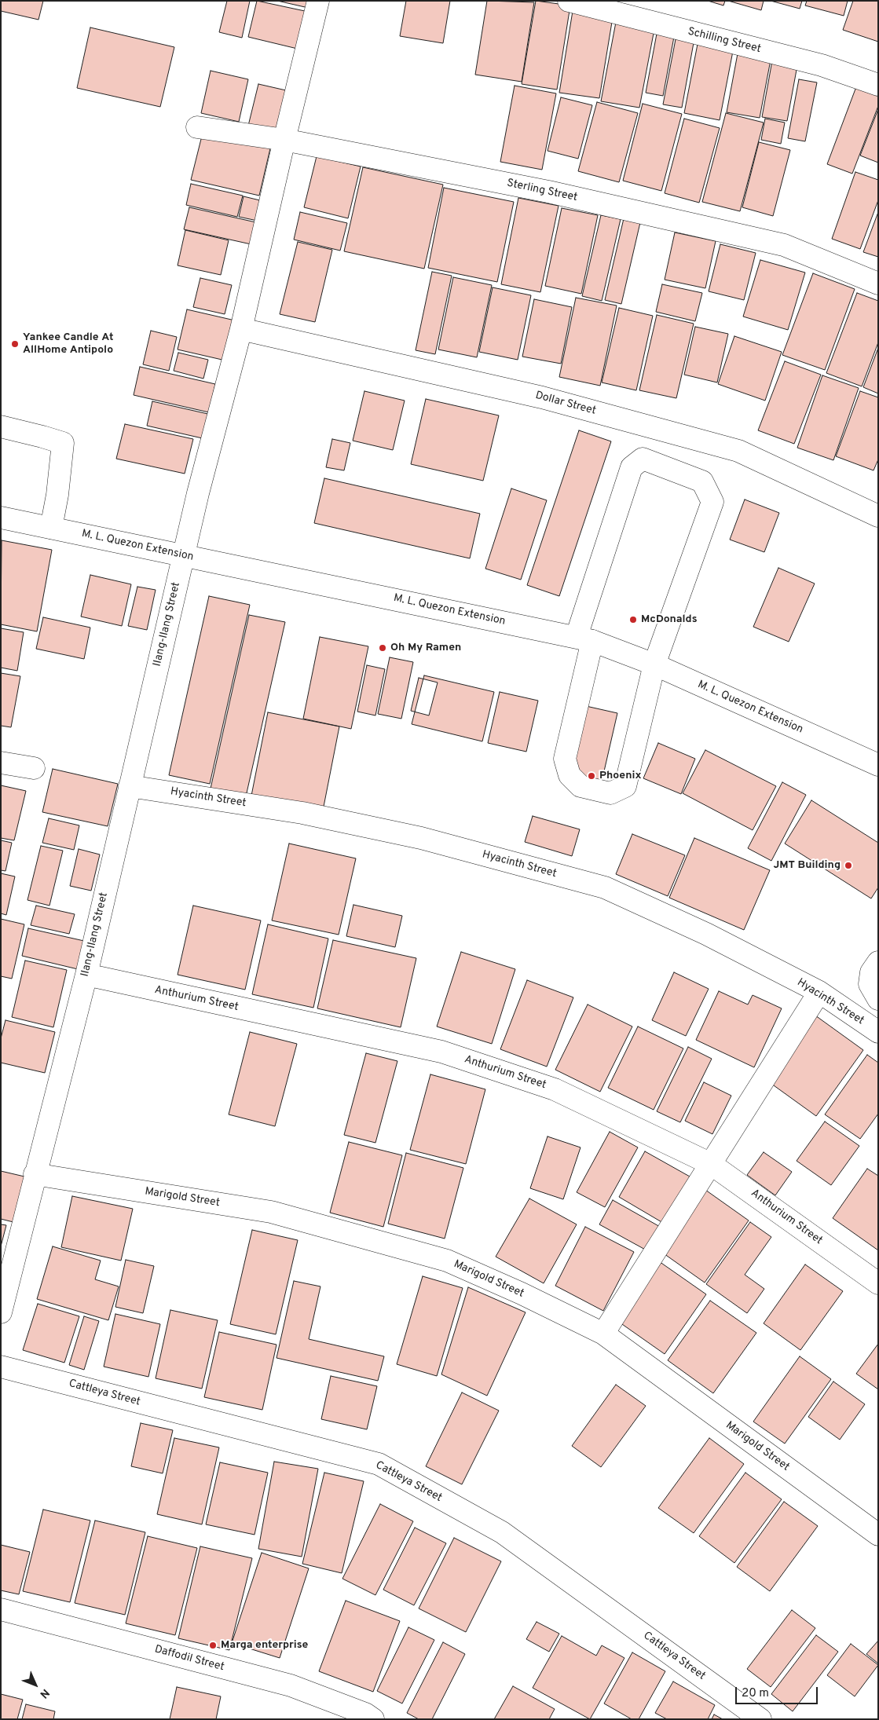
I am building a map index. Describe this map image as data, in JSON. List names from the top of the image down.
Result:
{
  "streets": {
    "street": [
      "Schilling Street",
      "Sterling Street",
      "Dollar Street",
      "M. L. Quezon Extension",
      "Ilang-Ilang Street",
      "Hyacinth Street",
      "Anthurium Street",
      "Marigold Street",
      "Cattleya Street",
      "Daffodil Street"
    ]
  },
  "crossings": [
    ["Sterling Street", "Ilang-Ilang Street"],
    ["Dollar Street", "Ilang-Ilang Street"],
    ["M. L. Quezon Extension", "Ilang-Ilang Street"],
    ["Ilang-Ilang Street", "Hyacinth Street"],
    ["Ilang-Ilang Street", "Anthurium Street"],
    ["Ilang-Ilang Street", "Marigold Street"]
  ],
  "places": [
    "Yankee Candle At AllHome Antipolo",
    "McDonalds",
    "Oh My Ramen",
    "Phoenix",
    "JMT Building",
    "Marga enterprise"
  ],
  "scale_bar": "20 m",
  "north": "bottom right"
}
